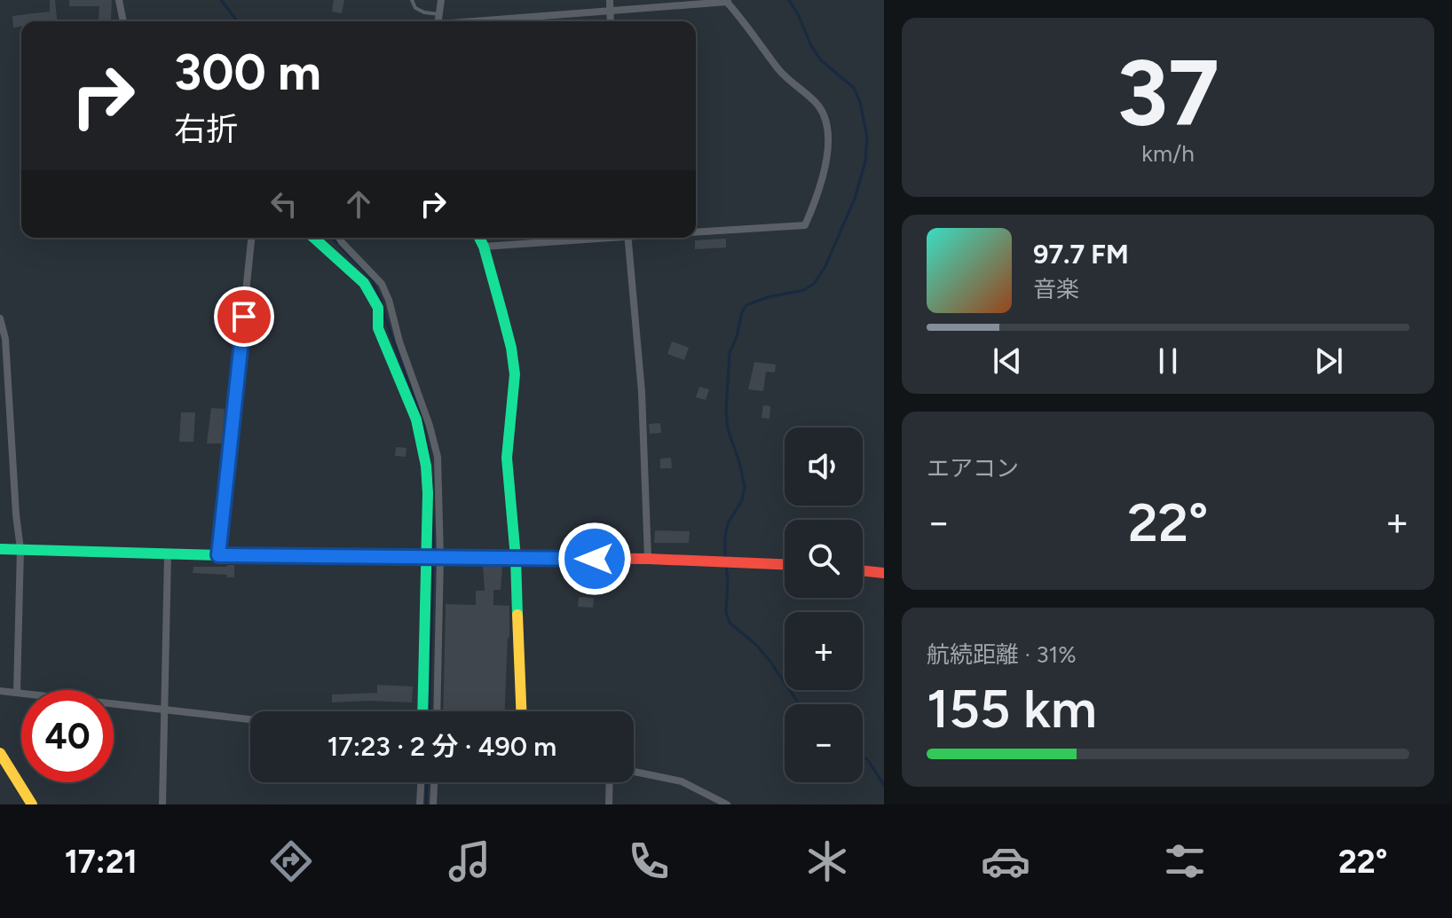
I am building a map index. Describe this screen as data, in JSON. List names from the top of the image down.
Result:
{
  "page": {
    "tile": [
      ["37", "km/h"],
      "エアコン",
      ["航続距離 · 31%", "155 km"]
    ],
    "turn": ["300 m", "右折"],
    "song": ["97.7 FM", "音楽"],
    "map_buttons": ["+", "−"],
    "heat": ["−", "22°", "+"],
    "limit": "40",
    "trip": "17:23 · 2 分 · 490 m",
    "tabs": ["17:21", "22°"]
  }
}
